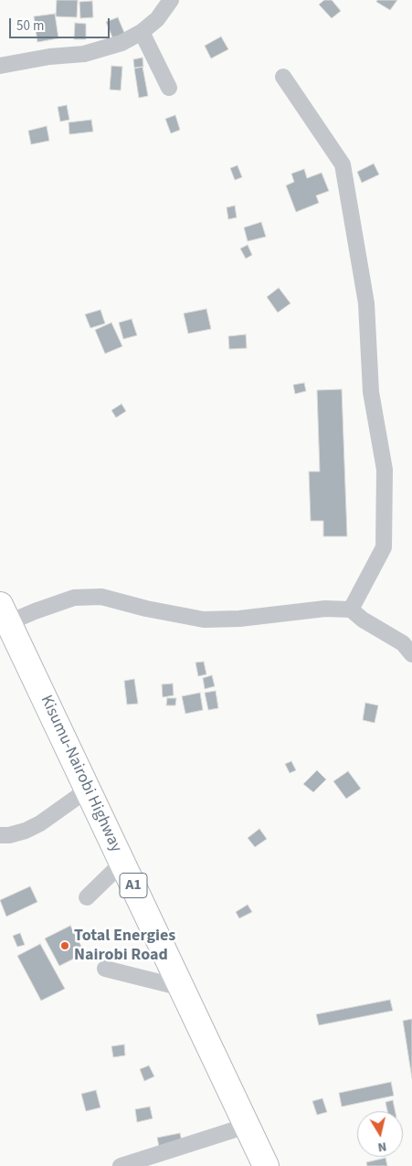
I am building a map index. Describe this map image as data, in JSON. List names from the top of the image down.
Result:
{
  "streets": {
    "highway": ["Kisumu-Nairobi Highway", "A1"]
  },
  "places": ["Total Energies Nairobi Road"],
  "scale_bar": "50 m",
  "north": "bottom"
}
